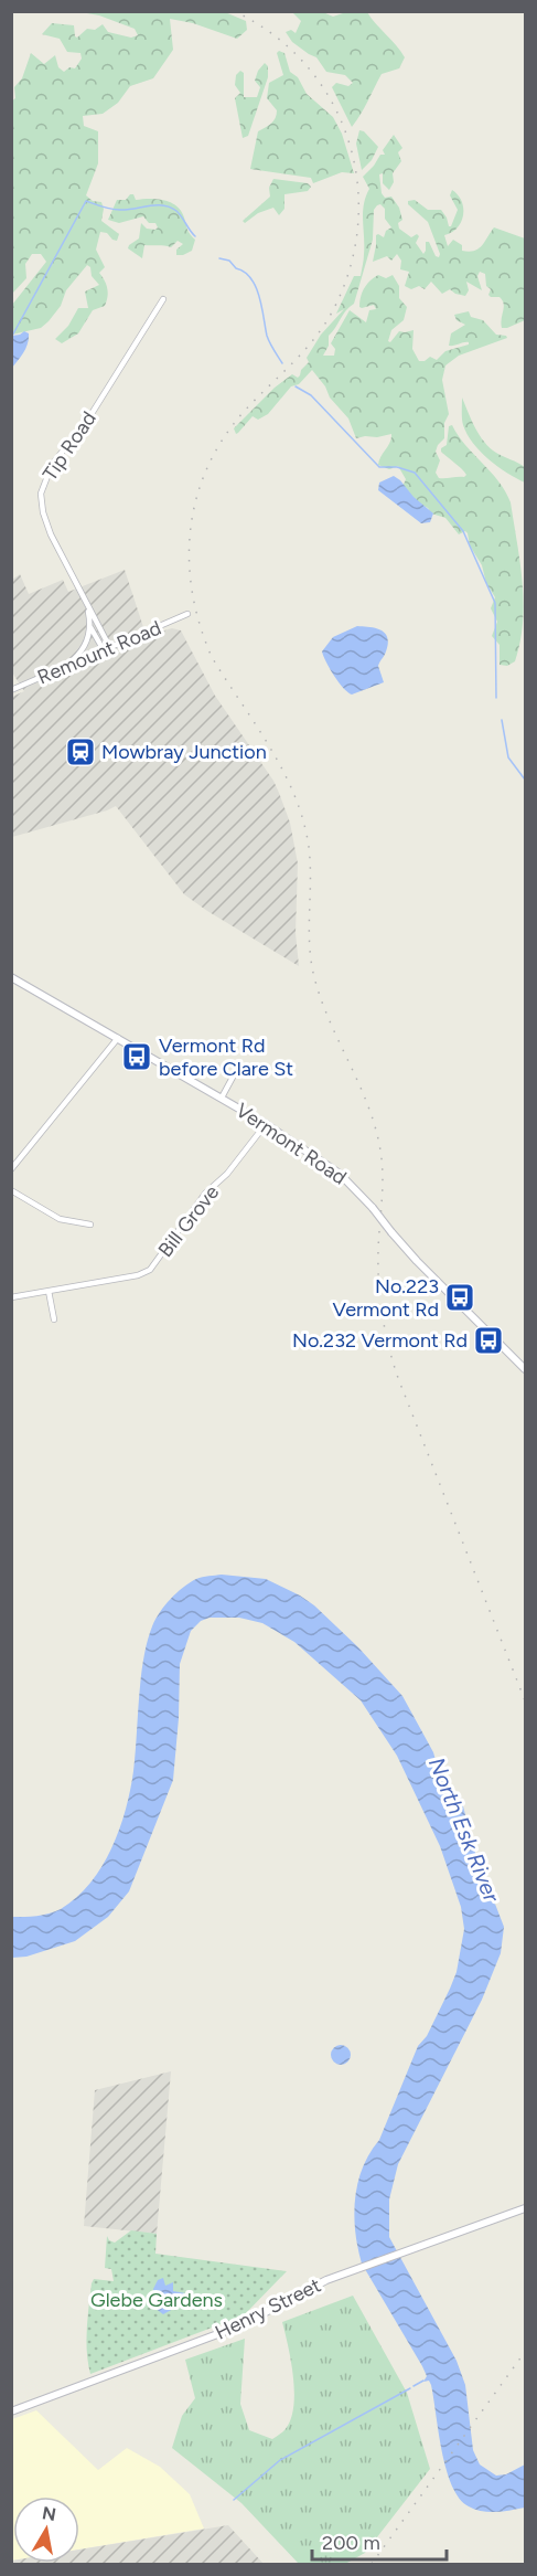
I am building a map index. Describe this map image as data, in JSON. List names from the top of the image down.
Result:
{
  "streets": {
    "street": [
      "Tip Road",
      "Remount Road",
      "Vermont Road",
      "Bill Grove",
      "Henry Street"
    ]
  },
  "crossings": [
    ["Tip Road", "Remount Road"],
    ["Vermont Road", "Bill Grove"]
  ],
  "water": ["North Esk River"],
  "parks": ["Glebe Gardens"],
  "places": {
    "station": ["Mowbray Junction"],
    "bus stop": ["Vermont Rd before Clare St", "No.223 Vermont Rd", "No.232 Vermont Rd"]
  },
  "scale_bar": "200 m",
  "north": "top"
}
